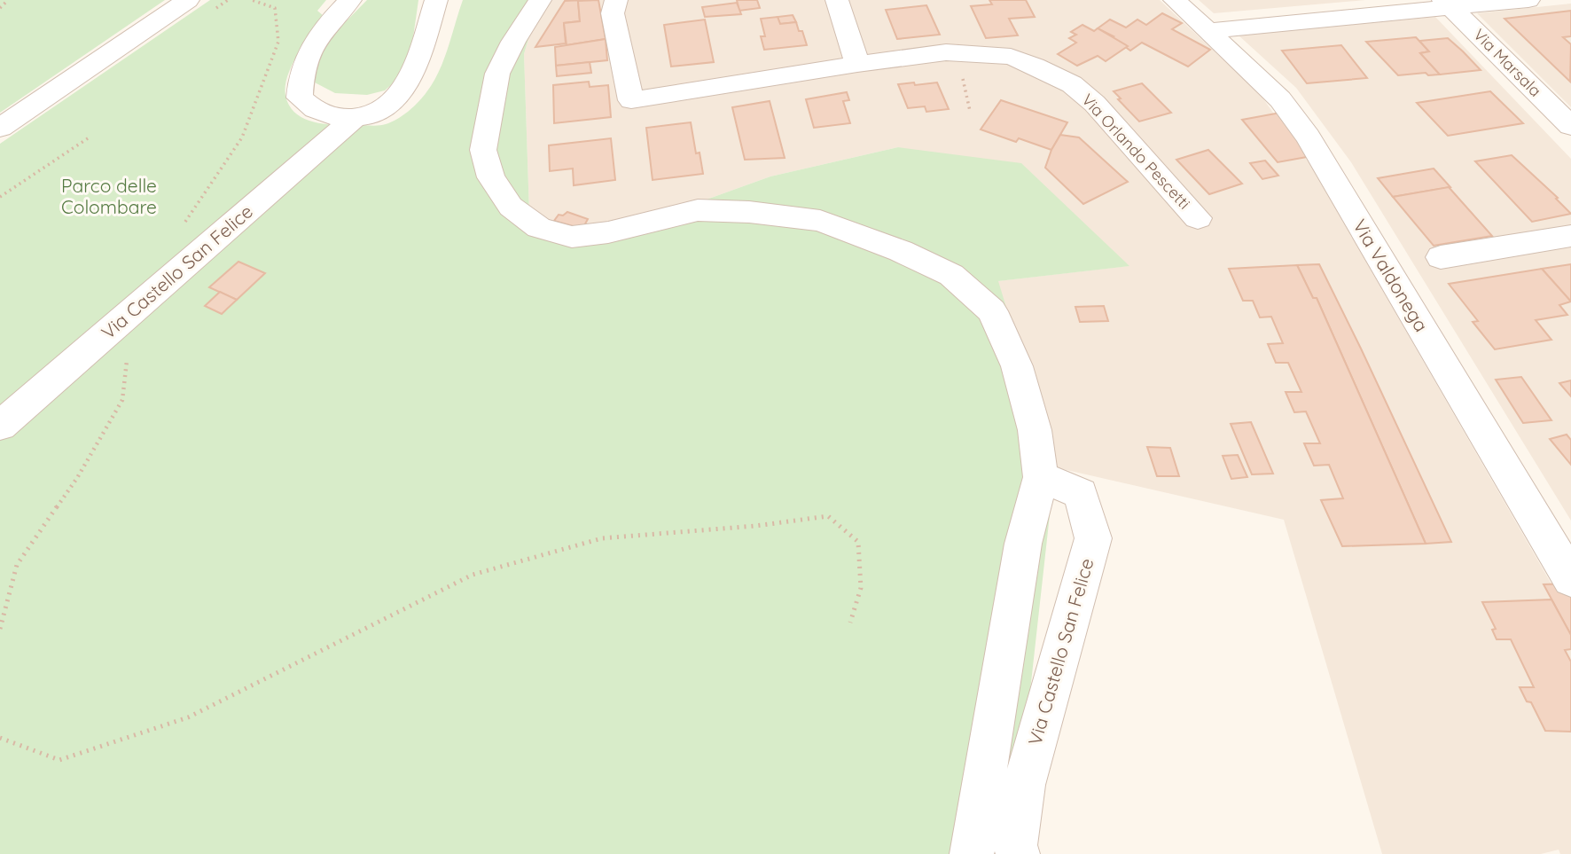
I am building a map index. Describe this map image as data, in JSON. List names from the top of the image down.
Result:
{
  "streets": {
    "street": [
      "Via Marsala",
      "Via Orlando Pescetti",
      "Via Castello San Felice",
      "Via Valdonega"
    ]
  },
  "parks": ["Parco delle Colombare"]
}
